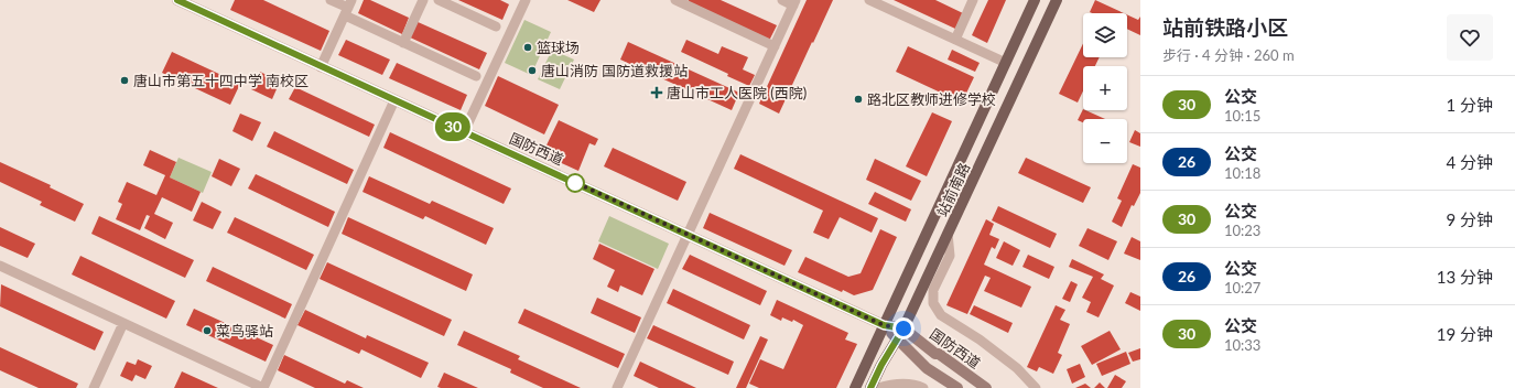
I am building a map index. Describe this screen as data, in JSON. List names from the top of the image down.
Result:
{
  "streets": {
    "main road": ["国防西道", "站前南路"]
  },
  "crossings": [
    ["国防西道", "站前南路"]
  ],
  "places": {
    "other": [
      "篮球场",
      "唐山消防 国防道救援站",
      "唐山市第五十四中学 南校区",
      "路北区教师进修学校",
      "菜鸟驿站"
    ],
    "health": ["唐山市工人医院 (西院)"]
  },
  "lines": ["bus line 30"],
  "page": {
    "on_map": "30",
    "heading": ["站前铁路小区", "步行 · 4 分钟 · 260 m"],
    "map_buttons": ["+", "−"],
    "list": [
      {
        "mark": "30",
        "name": "公交",
        "note": "10:15",
        "value": "1 分钟"
      },
      {
        "mark": "26",
        "name": "公交",
        "note": "10:18",
        "value": "4 分钟"
      },
      {
        "mark": "30",
        "name": "公交",
        "note": "10:23",
        "value": "9 分钟"
      },
      {
        "mark": "26",
        "name": "公交",
        "note": "10:27",
        "value": "13 分钟"
      },
      {
        "mark": "30",
        "name": "公交",
        "note": "10:33",
        "value": "19 分钟"
      }
    ]
  }
}
